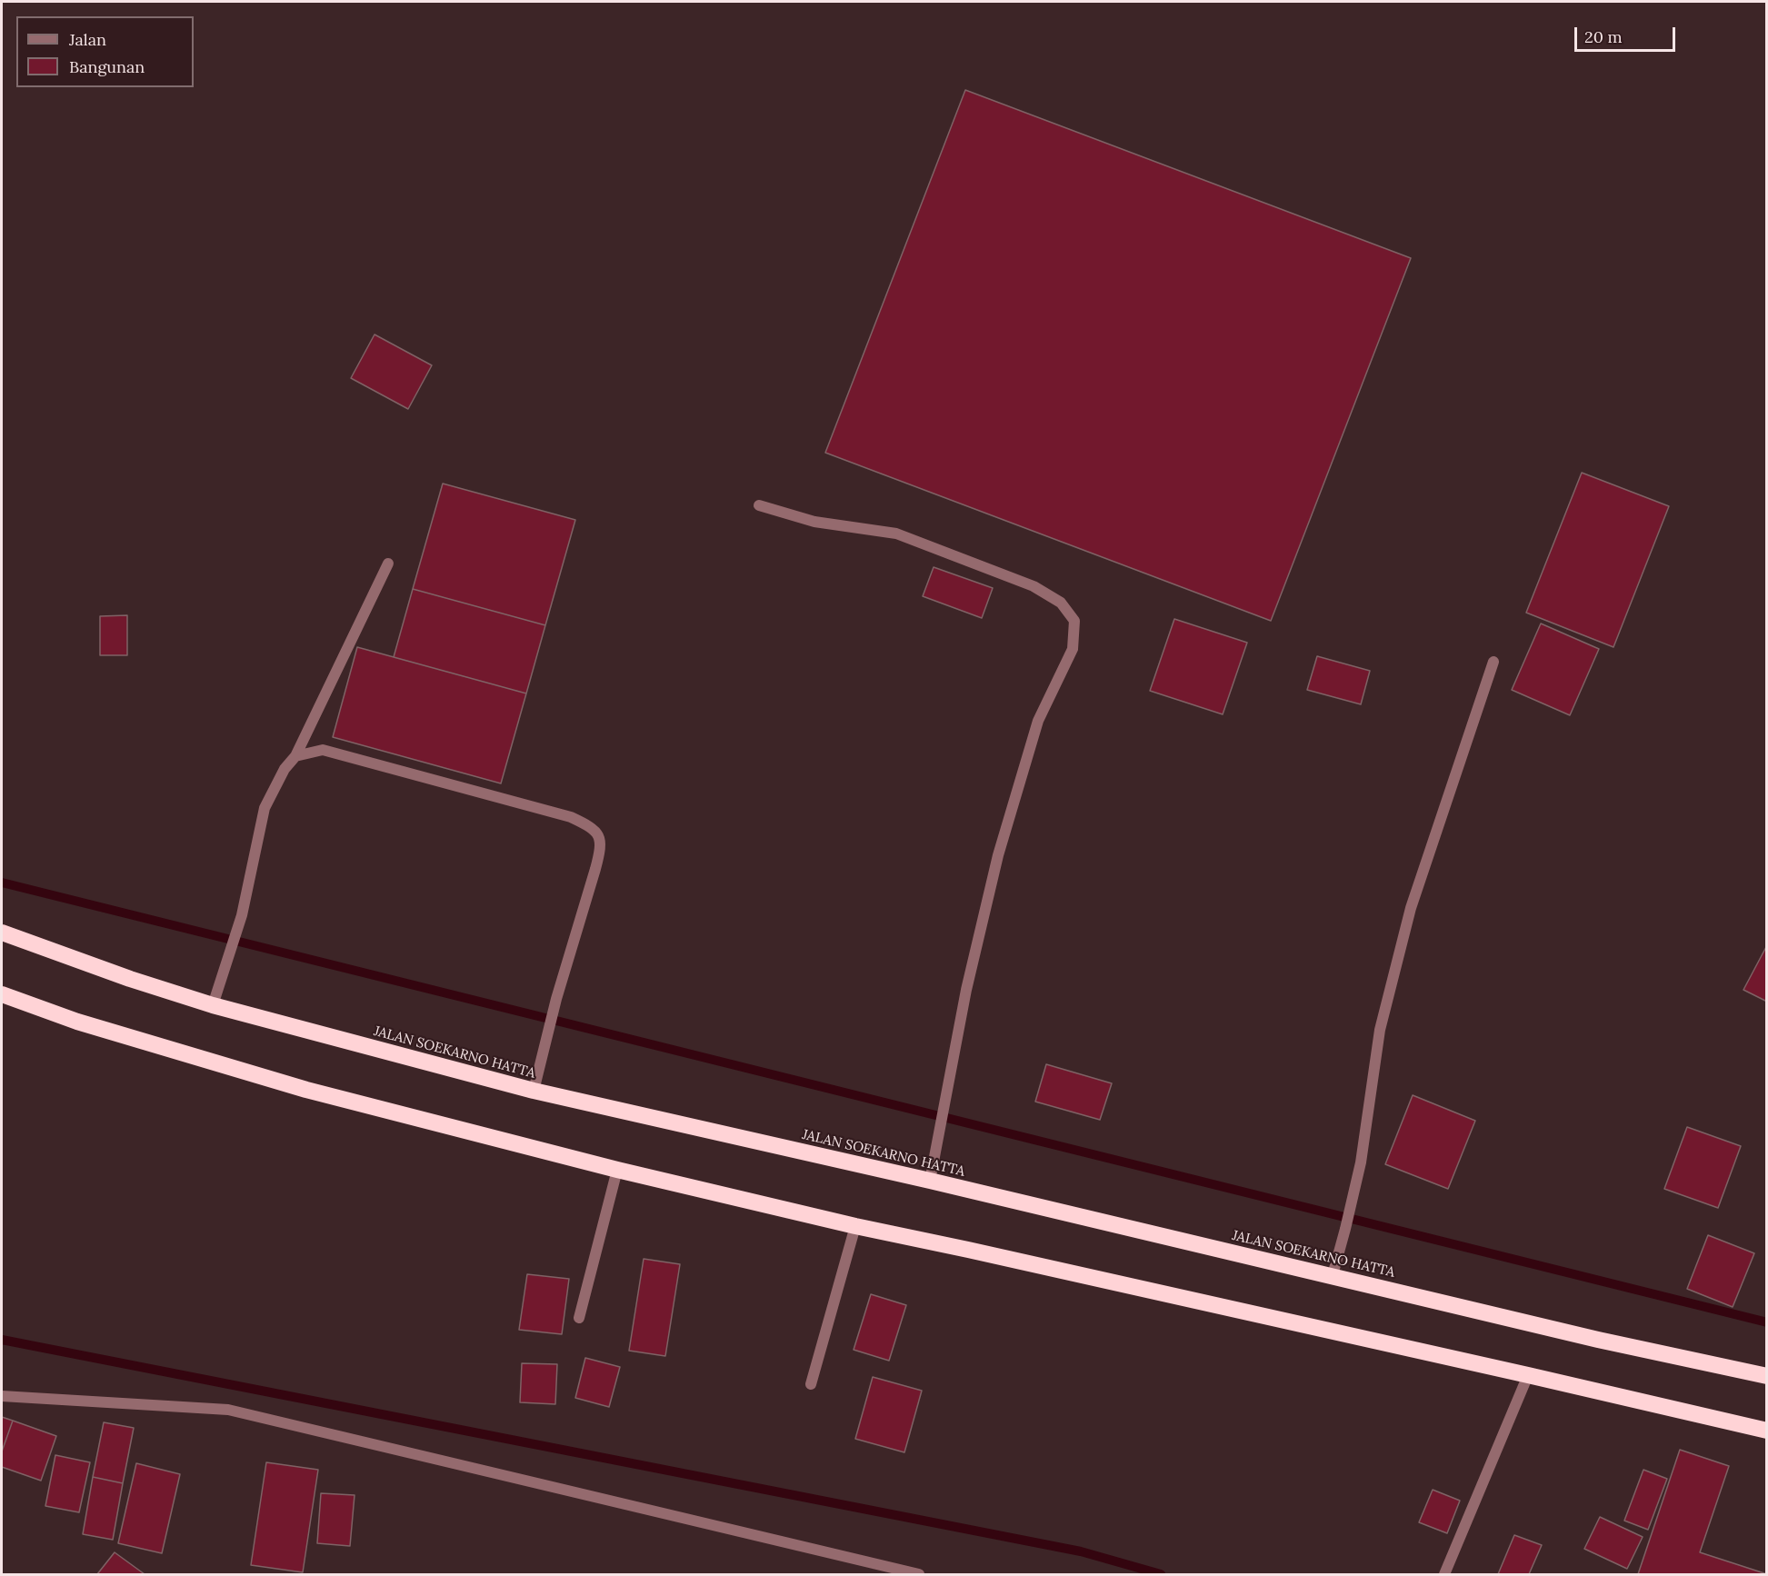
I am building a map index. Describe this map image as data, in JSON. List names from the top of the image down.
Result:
{
  "streets": {
    "highway": ["JALAN SOEKARNO HATTA"]
  },
  "legend": ["Jalan", "Bangunan"],
  "scale_bar": "20 m"
}
